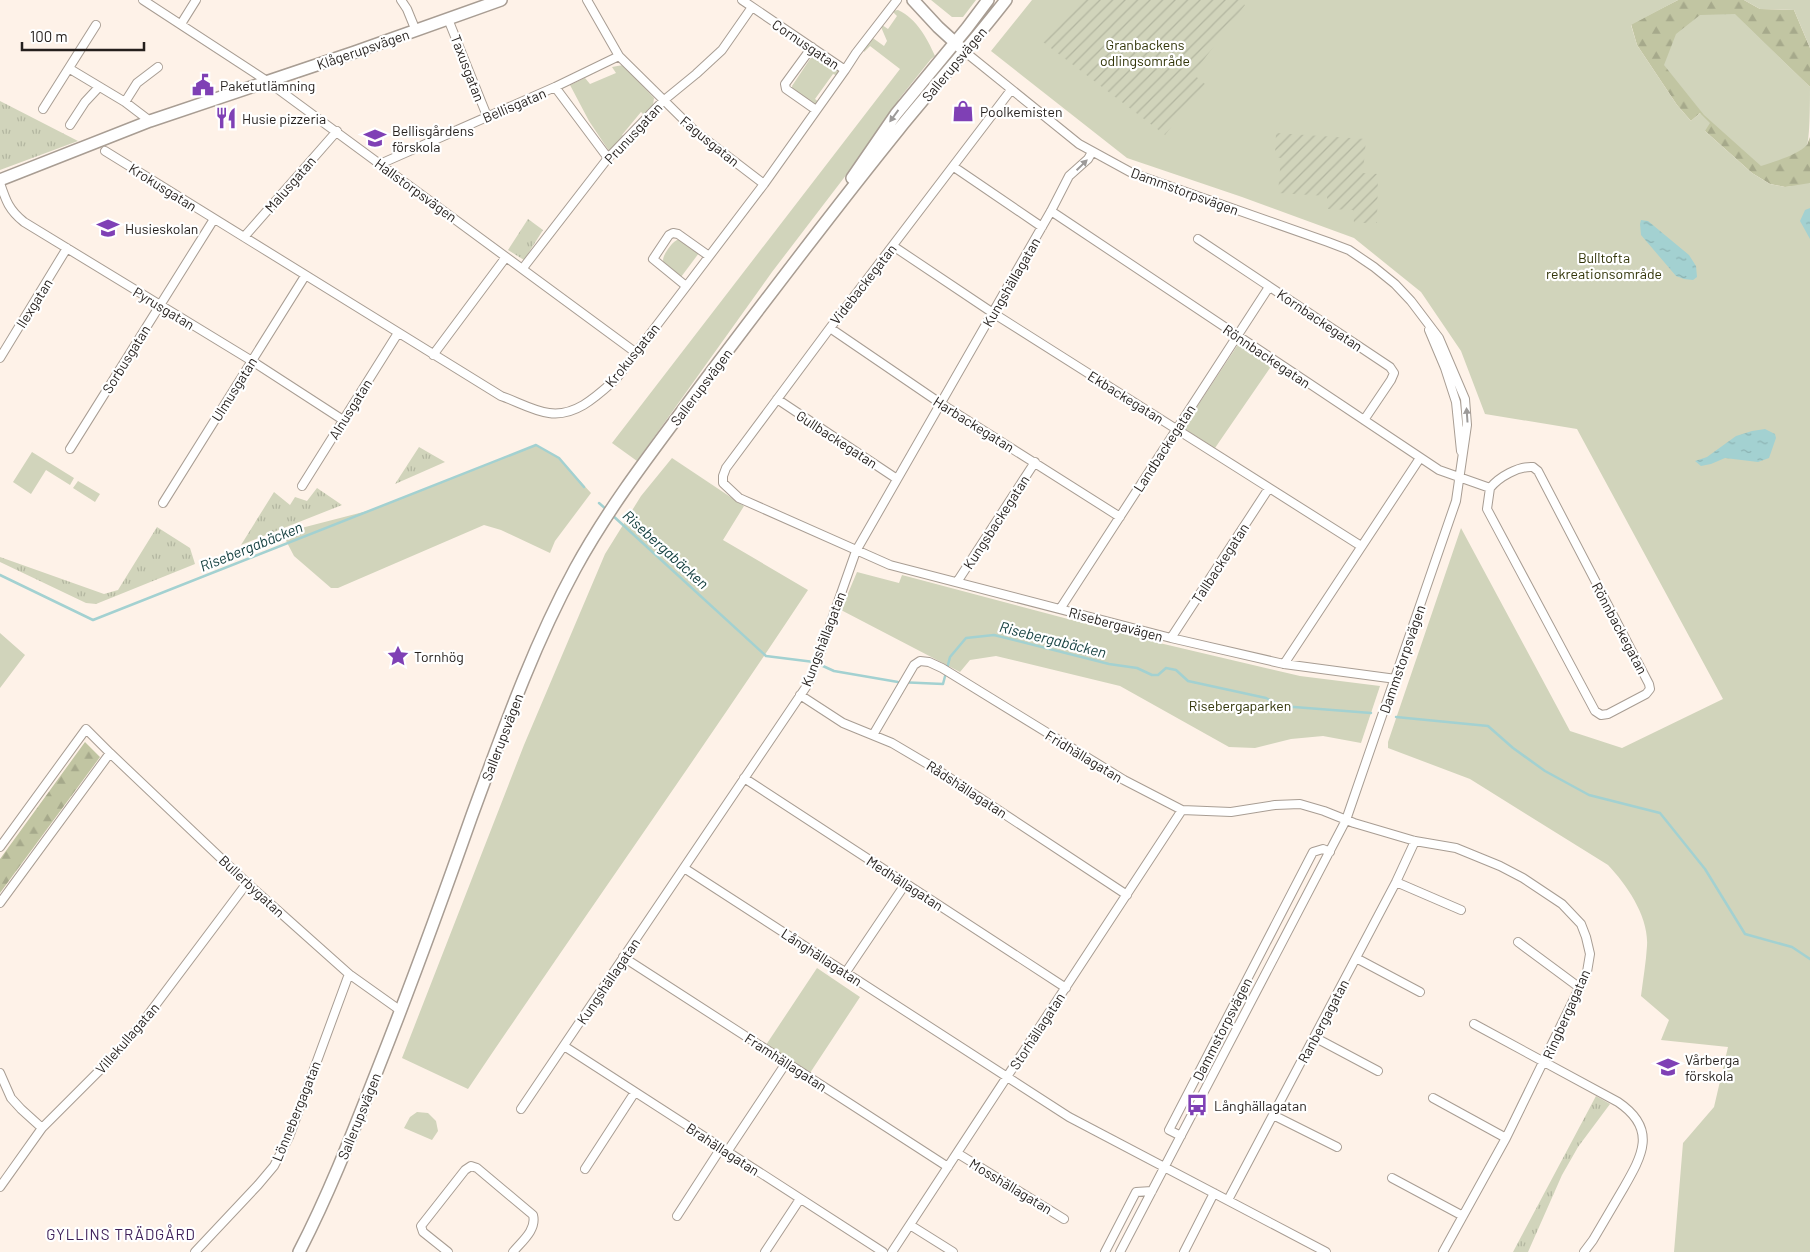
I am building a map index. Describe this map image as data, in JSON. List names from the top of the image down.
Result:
{
  "streets": {
    "main road": ["Klågerupsvägen", "Sallerupsvägen", "Dammstorpsvägen"],
    "street": [
      "Cornusgatan",
      "Taxusgatan",
      "Bellisgatan",
      "Prunusgatan",
      "Fagusgatan",
      "Malusgatan",
      "Krokusgatan",
      "Hallstorpsvägen",
      "Kungshällagatan",
      "Videbackegatan",
      "Ilexgatan",
      "Pyrusgatan",
      "Kornbackegatan",
      "Rönnbackegatan",
      "Sorbusgatan",
      "Ulmusgatan",
      "Ekbackegatan",
      "Alnusgatan",
      "Harbackegatan",
      "Gullbackegatan",
      "Landbackegatan",
      "Kungsbackegatan",
      "Tallbackegatan",
      "Risebergavägen",
      "Fridhällagatan",
      "Rådshällagatan",
      "Medhällagatan",
      "Bullerbygatan",
      "Långhällagatan",
      "Ringbergagatan",
      "Ranbergagatan",
      "Storhällagatan",
      "Villekullagatan",
      "Framhällagatan",
      "Lönnebergagatan",
      "Brahällagatan",
      "Mosshällagatan"
    ]
  },
  "crossings": [
    ["Cornusgatan", "Prunusgatan"],
    ["Cornusgatan", "Krokusgatan"],
    ["Klågerupsvägen", "Taxusgatan"],
    ["Klågerupsvägen", "Hallstorpsvägen"],
    ["Klågerupsvägen", "Pyrusgatan"],
    ["Sallerupsvägen", "Dammstorpsvägen"],
    ["Sallerupsvägen", "Bullerbygatan"],
    ["Taxusgatan", "Bellisgatan"],
    ["Bellisgatan", "Fagusgatan"],
    ["Bellisgatan", "Hallstorpsvägen"],
    ["Prunusgatan", "Fagusgatan"],
    ["Prunusgatan", "Hallstorpsvägen"],
    ["Fagusgatan", "Krokusgatan"],
    ["Malusgatan", "Krokusgatan"],
    ["Malusgatan", "Hallstorpsvägen"],
    ["Krokusgatan", "Hallstorpsvägen"],
    ["Krokusgatan", "Sorbusgatan"],
    ["Krokusgatan", "Ulmusgatan"],
    ["Krokusgatan", "Alnusgatan"],
    ["Dammstorpsvägen", "Kungshällagatan"],
    ["Dammstorpsvägen", "Videbackegatan"],
    ["Dammstorpsvägen", "Rönnbackegatan"],
    ["Dammstorpsvägen", "Risebergavägen"],
    ["Dammstorpsvägen", "Fridhällagatan"],
    ["Dammstorpsvägen", "Långhällagatan"],
    ["Dammstorpsvägen", "Ringbergagatan"],
    ["Kungshällagatan", "Rönnbackegatan"],
    ["Kungshällagatan", "Ekbackegatan"],
    ["Kungshällagatan", "Harbackegatan"],
    ["Kungshällagatan", "Gullbackegatan"],
    ["Kungshällagatan", "Risebergavägen"],
    ["Kungshällagatan", "Rådshällagatan"],
    ["Kungshällagatan", "Medhällagatan"],
    ["Kungshällagatan", "Långhällagatan"],
    ["Kungshällagatan", "Framhällagatan"],
    ["Kungshällagatan", "Brahällagatan"],
    ["Videbackegatan", "Ekbackegatan"],
    ["Videbackegatan", "Harbackegatan"],
    ["Videbackegatan", "Gullbackegatan"],
    ["Videbackegatan", "Risebergavägen"],
    ["Ilexgatan", "Pyrusgatan"],
    ["Pyrusgatan", "Sorbusgatan"],
    ["Pyrusgatan", "Ulmusgatan"],
    ["Pyrusgatan", "Alnusgatan"],
    ["Kornbackegatan", "Rönnbackegatan"],
    ["Kornbackegatan", "Landbackegatan"],
    ["Rönnbackegatan", "Landbackegatan"],
    ["Ekbackegatan", "Landbackegatan"],
    ["Ekbackegatan", "Tallbackegatan"],
    ["Harbackegatan", "Landbackegatan"],
    ["Harbackegatan", "Kungsbackegatan"],
    ["Landbackegatan", "Risebergavägen"],
    ["Kungsbackegatan", "Risebergavägen"],
    ["Tallbackegatan", "Risebergavägen"],
    ["Fridhällagatan", "Rådshällagatan"],
    ["Fridhällagatan", "Ringbergagatan"],
    ["Fridhällagatan", "Storhällagatan"],
    ["Rådshällagatan", "Storhällagatan"],
    ["Medhällagatan", "Storhällagatan"],
    ["Bullerbygatan", "Villekullagatan"],
    ["Bullerbygatan", "Lönnebergagatan"],
    ["Långhällagatan", "Ranbergagatan"],
    ["Långhällagatan", "Storhällagatan"],
    ["Ringbergagatan", "Ranbergagatan"],
    ["Storhällagatan", "Framhällagatan"],
    ["Storhällagatan", "Mosshällagatan"]
  ],
  "districts": ["GYLLINS TRÄDGÅRD"],
  "water": ["Risebergabäcken"],
  "parks": ["Granbackens odlingsområde", "Bulltofta rekreationsområde", "Risebergaparken"],
  "places": {
    "public building": ["Paketutlämning"],
    "shop": ["Poolkemisten"],
    "restaurant": ["Husie pizzeria"],
    "school or university": ["Bellisgårdens förskola", "Husieskolan", "Vårberga förskola"],
    "place": ["Tornhög"],
    "bus stop": ["Långhällagatan"]
  },
  "scale_bar": "100 m"
}
